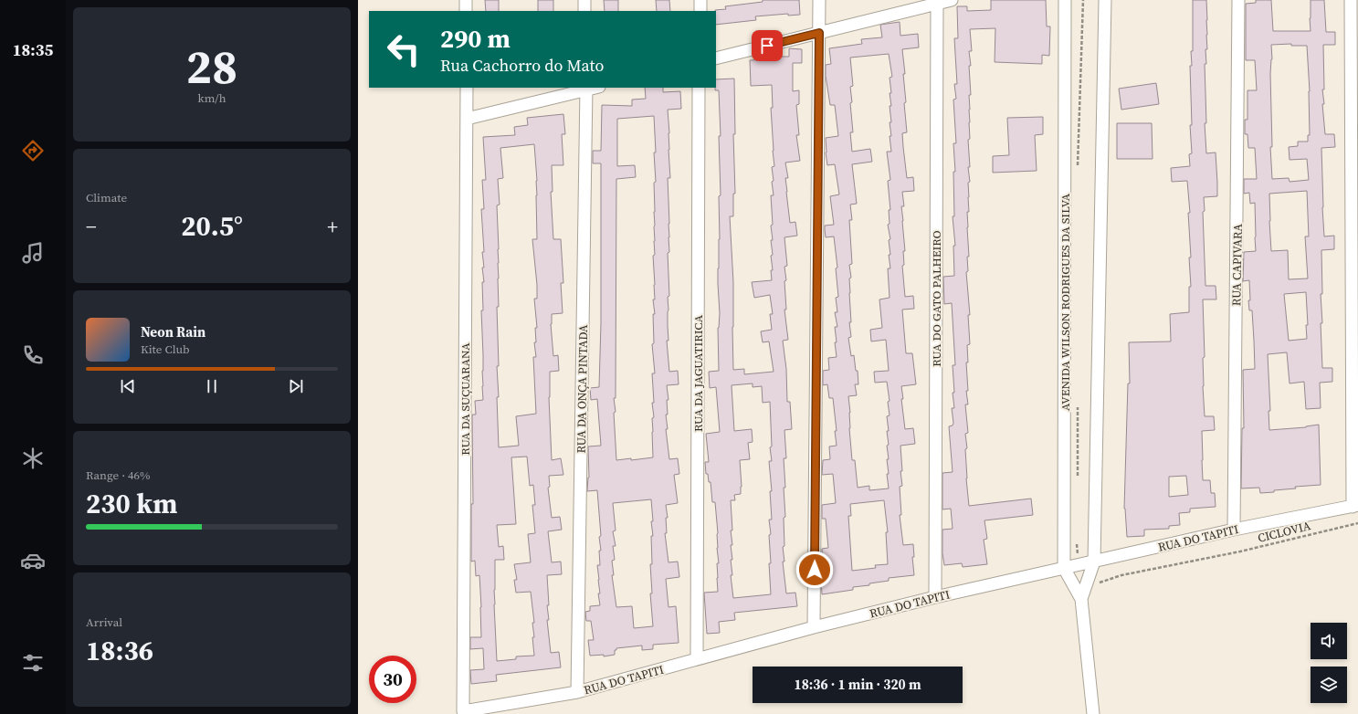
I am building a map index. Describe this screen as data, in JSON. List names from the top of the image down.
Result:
{
  "streets": {
    "street": [
      "RUA CAPIVARA",
      "RUA DO GATO PALHEIRO",
      "AVENIDA WILSON RODRIGUES DA SILVA",
      "RUA DA JAGUATIRICA",
      "RUA DA ONÇA PINTADA",
      "RUA DA SUÇUARANA",
      "RUA DO TAPITI"
    ],
    "path": ["CICLOVIA"]
  },
  "crossings": [
    ["RUA CAPIVARA", "RUA DO TAPITI"],
    ["RUA DO GATO PALHEIRO", "RUA DO TAPITI"],
    ["AVENIDA WILSON RODRIGUES DA SILVA", "CICLOVIA"],
    ["AVENIDA WILSON RODRIGUES DA SILVA", "RUA DO TAPITI"],
    ["RUA DA JAGUATIRICA", "RUA DO TAPITI"],
    ["RUA DA ONÇA PINTADA", "RUA DO TAPITI"],
    ["RUA DA SUÇUARANA", "RUA DO TAPITI"]
  ],
  "page": {
    "tabs": "18:35",
    "tile": [
      ["28", "km/h"],
      "Climate",
      ["Range · 46%", "230 km"],
      ["Arrival", "18:36"]
    ],
    "turn": ["290 m", "Rua Cachorro do Mato"],
    "heat": ["−", "20.5°", "+"],
    "song": ["Neon Rain", "Kite Club"],
    "limit": "30",
    "trip": "18:36 · 1 min · 320 m"
  }
}
